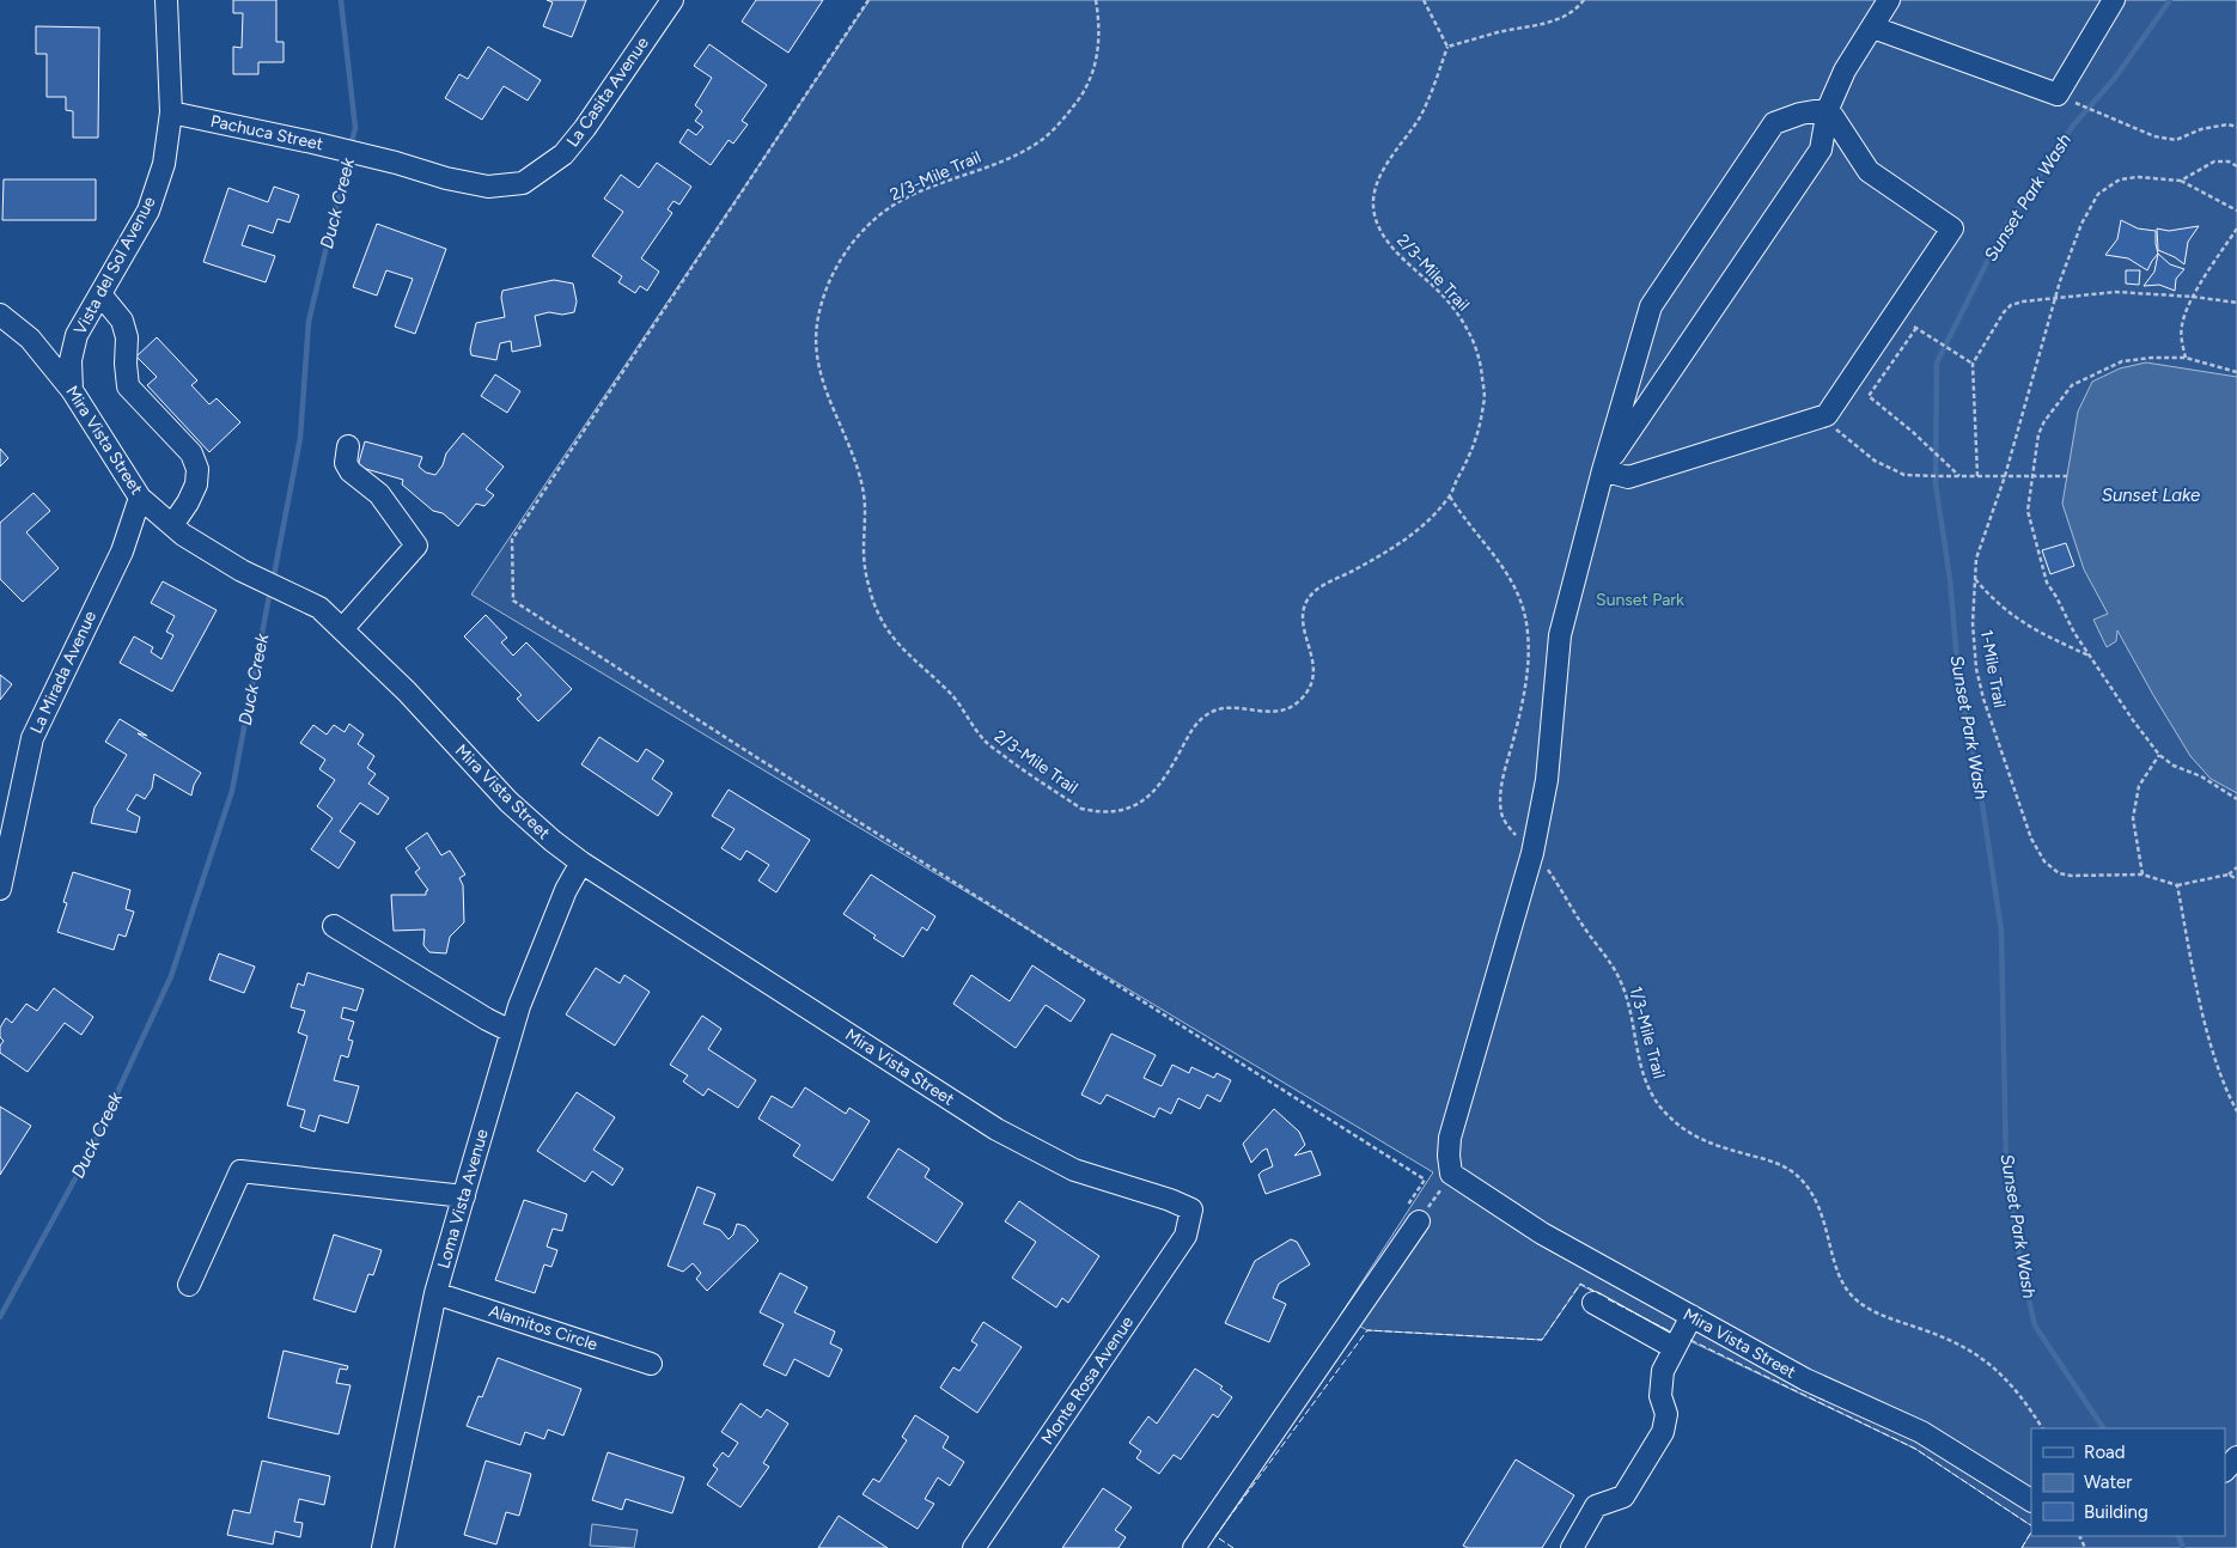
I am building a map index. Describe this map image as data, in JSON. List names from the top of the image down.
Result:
{
  "streets": {
    "street": [
      "La Casita Avenue",
      "Pachuca Street",
      "Vista del Sol Avenue",
      "Mira Vista Street",
      "La Mirada Avenue",
      "Loma Vista Avenue",
      "Alamitos Circle",
      "Monte Rosa Avenue"
    ],
    "path": ["2/3-Mile Trail", "1-Mile Trail", "1/3-Mile Trail"]
  },
  "crossings": [
    ["La Casita Avenue", "Pachuca Street"],
    ["Pachuca Street", "Vista del Sol Avenue"],
    ["2/3-Mile Trail", "1/3-Mile Trail"],
    ["Vista del Sol Avenue", "Mira Vista Street"],
    ["Mira Vista Street", "La Mirada Avenue"],
    ["Mira Vista Street", "Loma Vista Avenue"],
    ["Mira Vista Street", "Monte Rosa Avenue"],
    ["Loma Vista Avenue", "Alamitos Circle"]
  ],
  "water": ["Sunset Park Wash", "Duck Creek", "Sunset Lake"],
  "parks": ["Sunset Park"],
  "legend": ["Road", "Water", "Building"]
}
